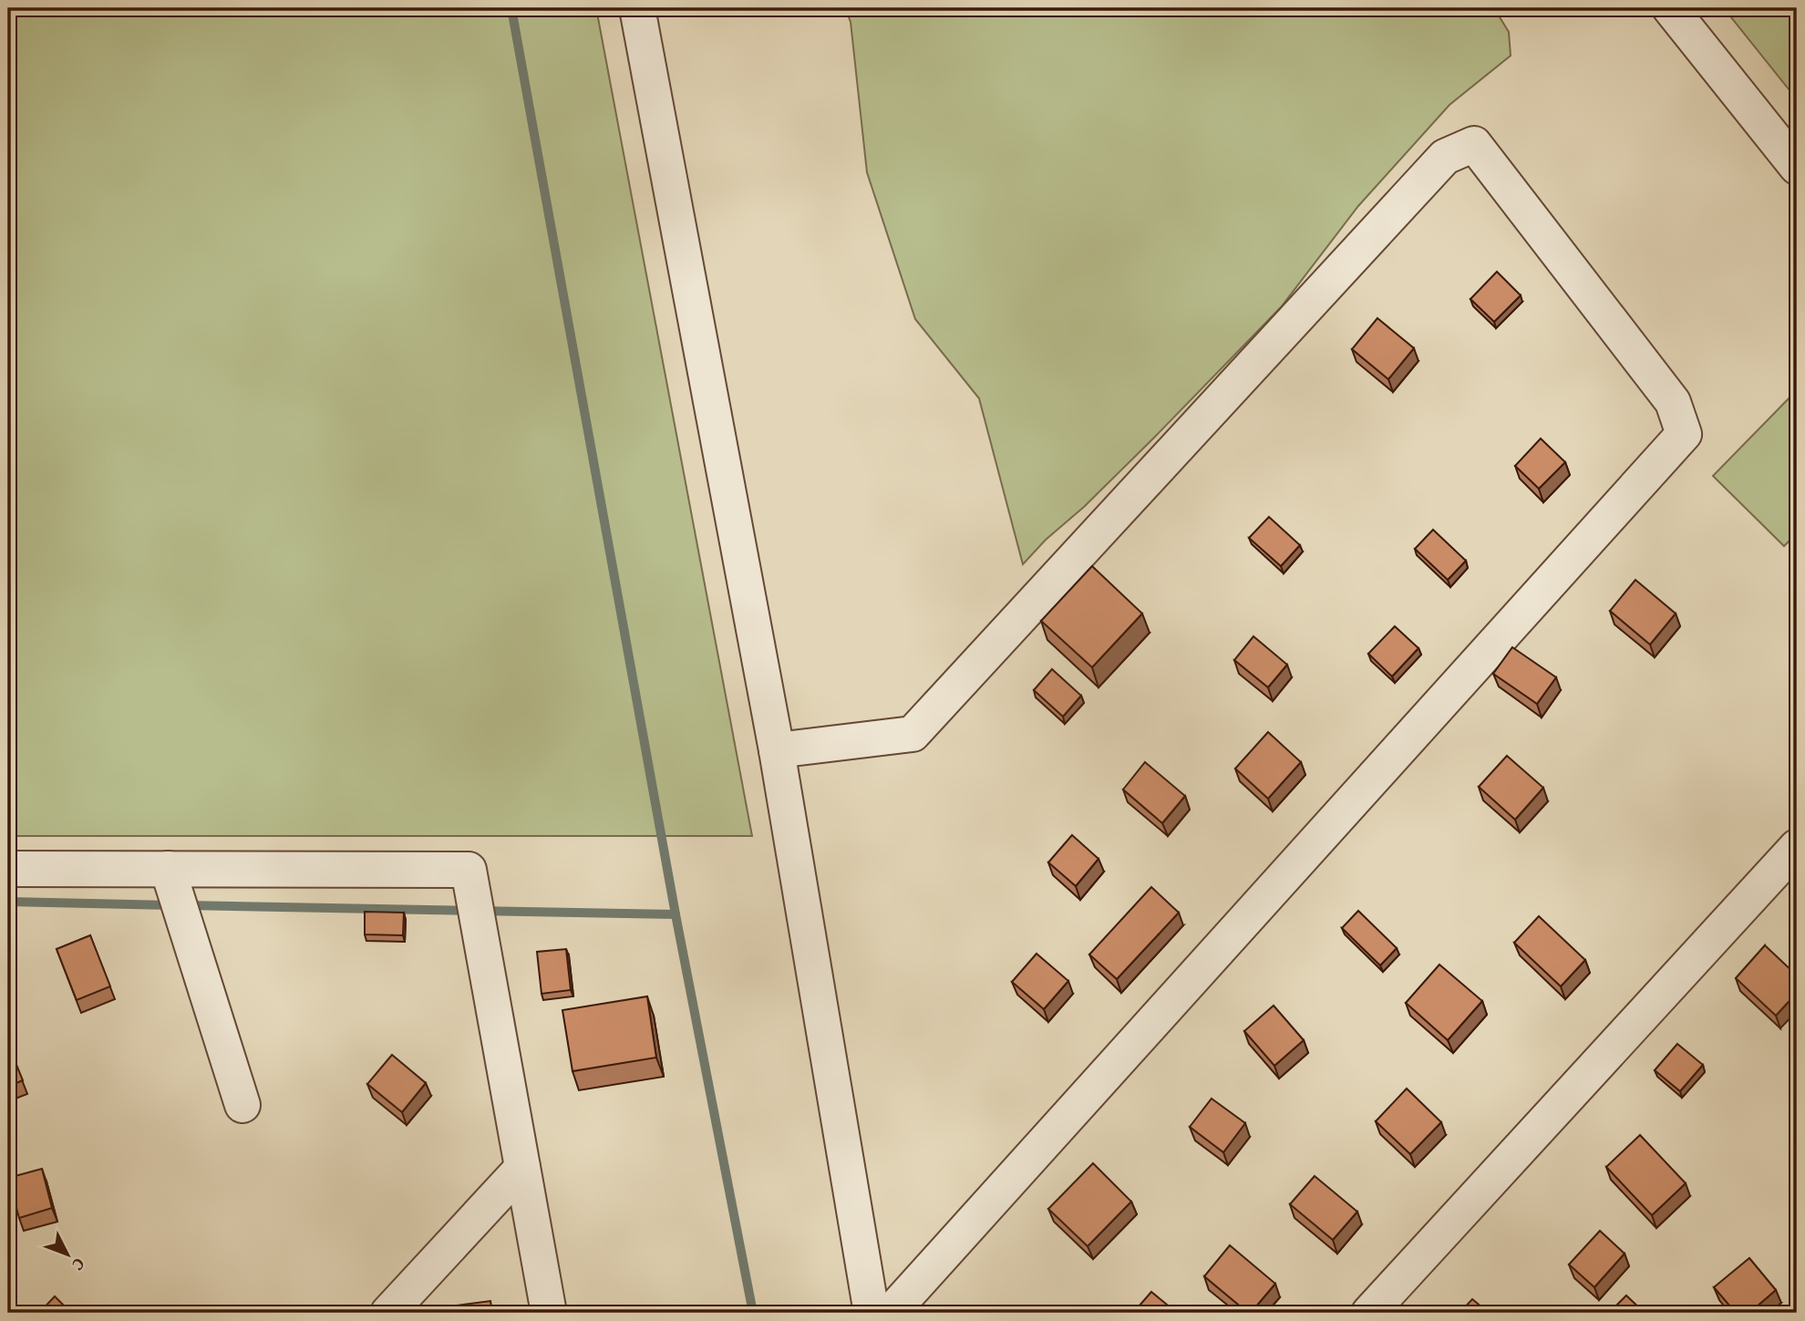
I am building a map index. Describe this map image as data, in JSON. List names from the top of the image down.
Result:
{
  "north": "bottom right"
}
